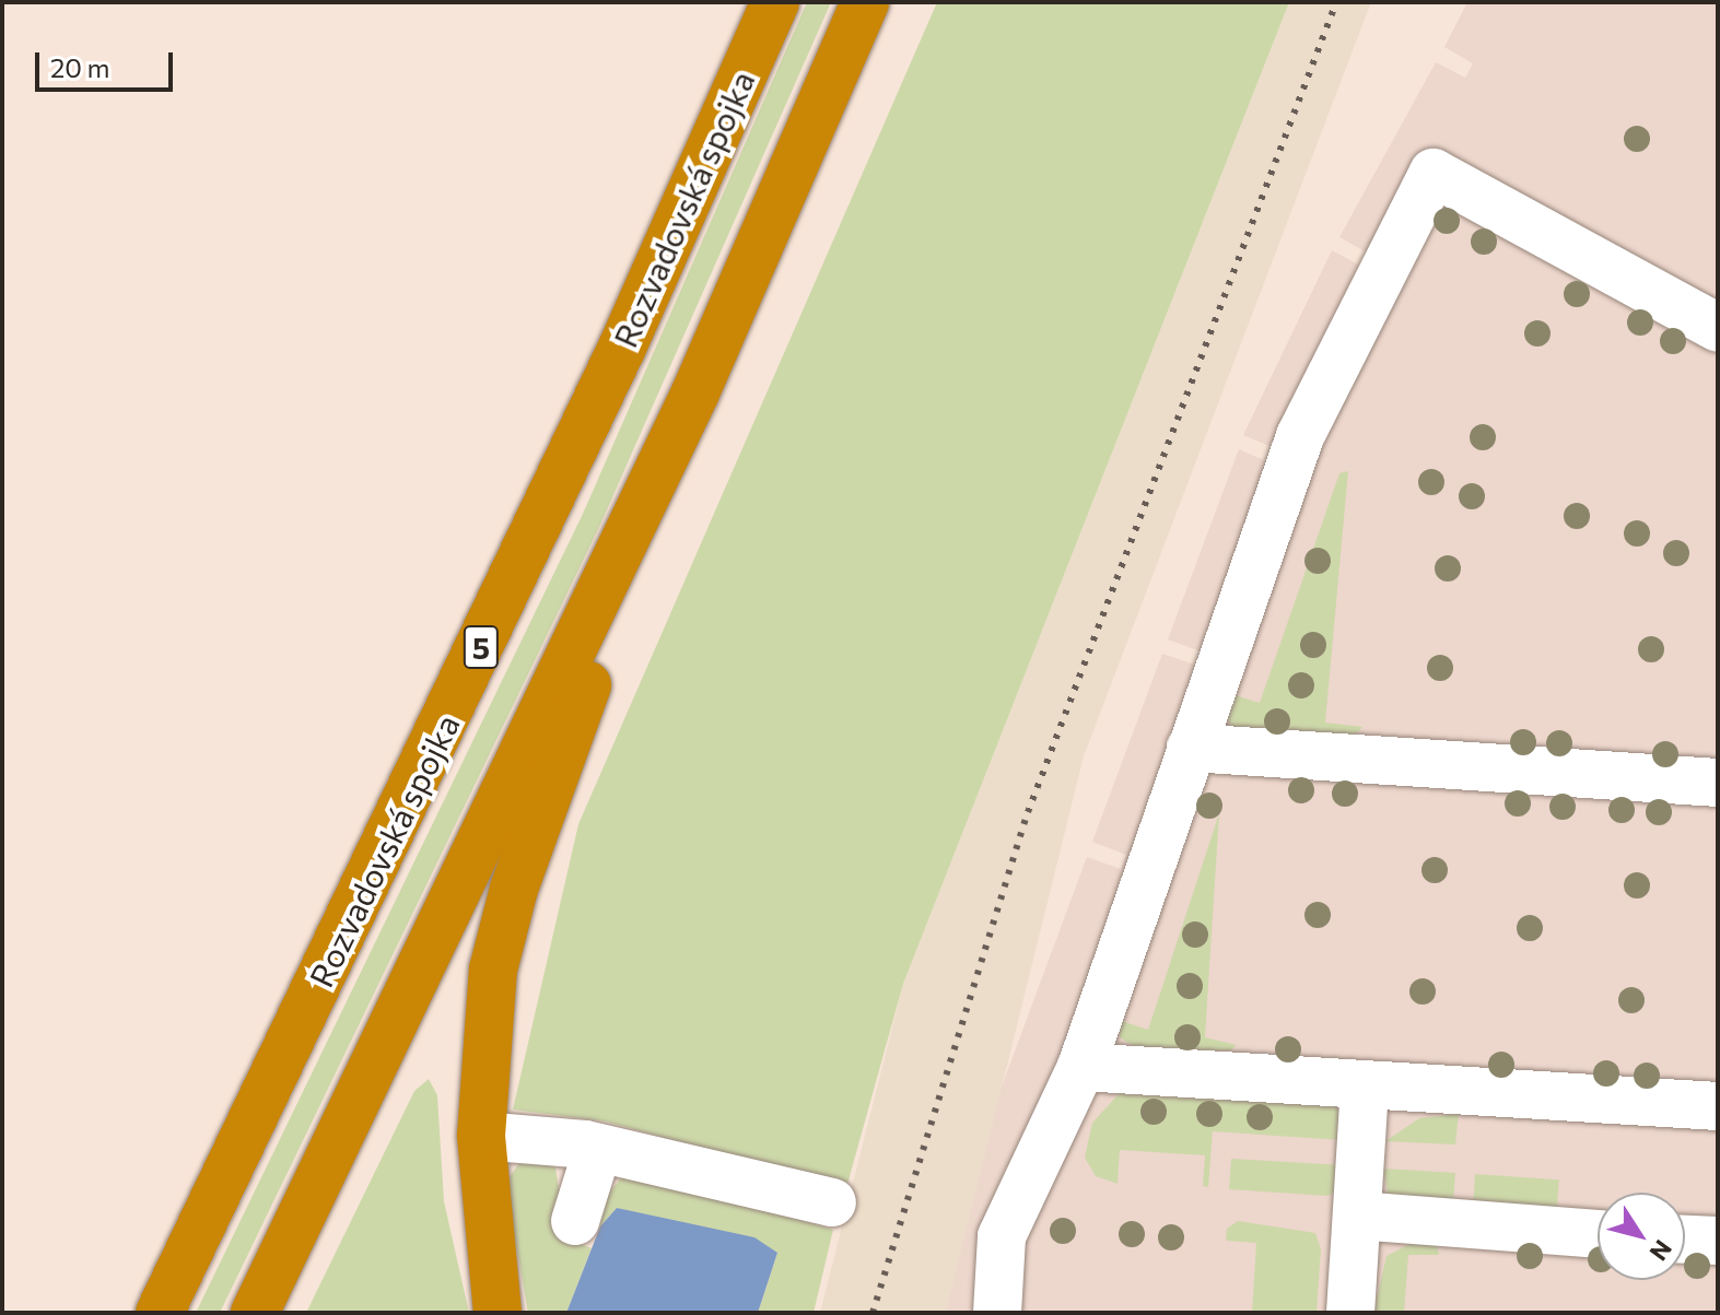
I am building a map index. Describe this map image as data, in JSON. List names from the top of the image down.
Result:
{
  "streets": {
    "highway": ["Rozvadovská spojka", "5"]
  },
  "scale_bar": "20 m",
  "north": "bottom right"
}
